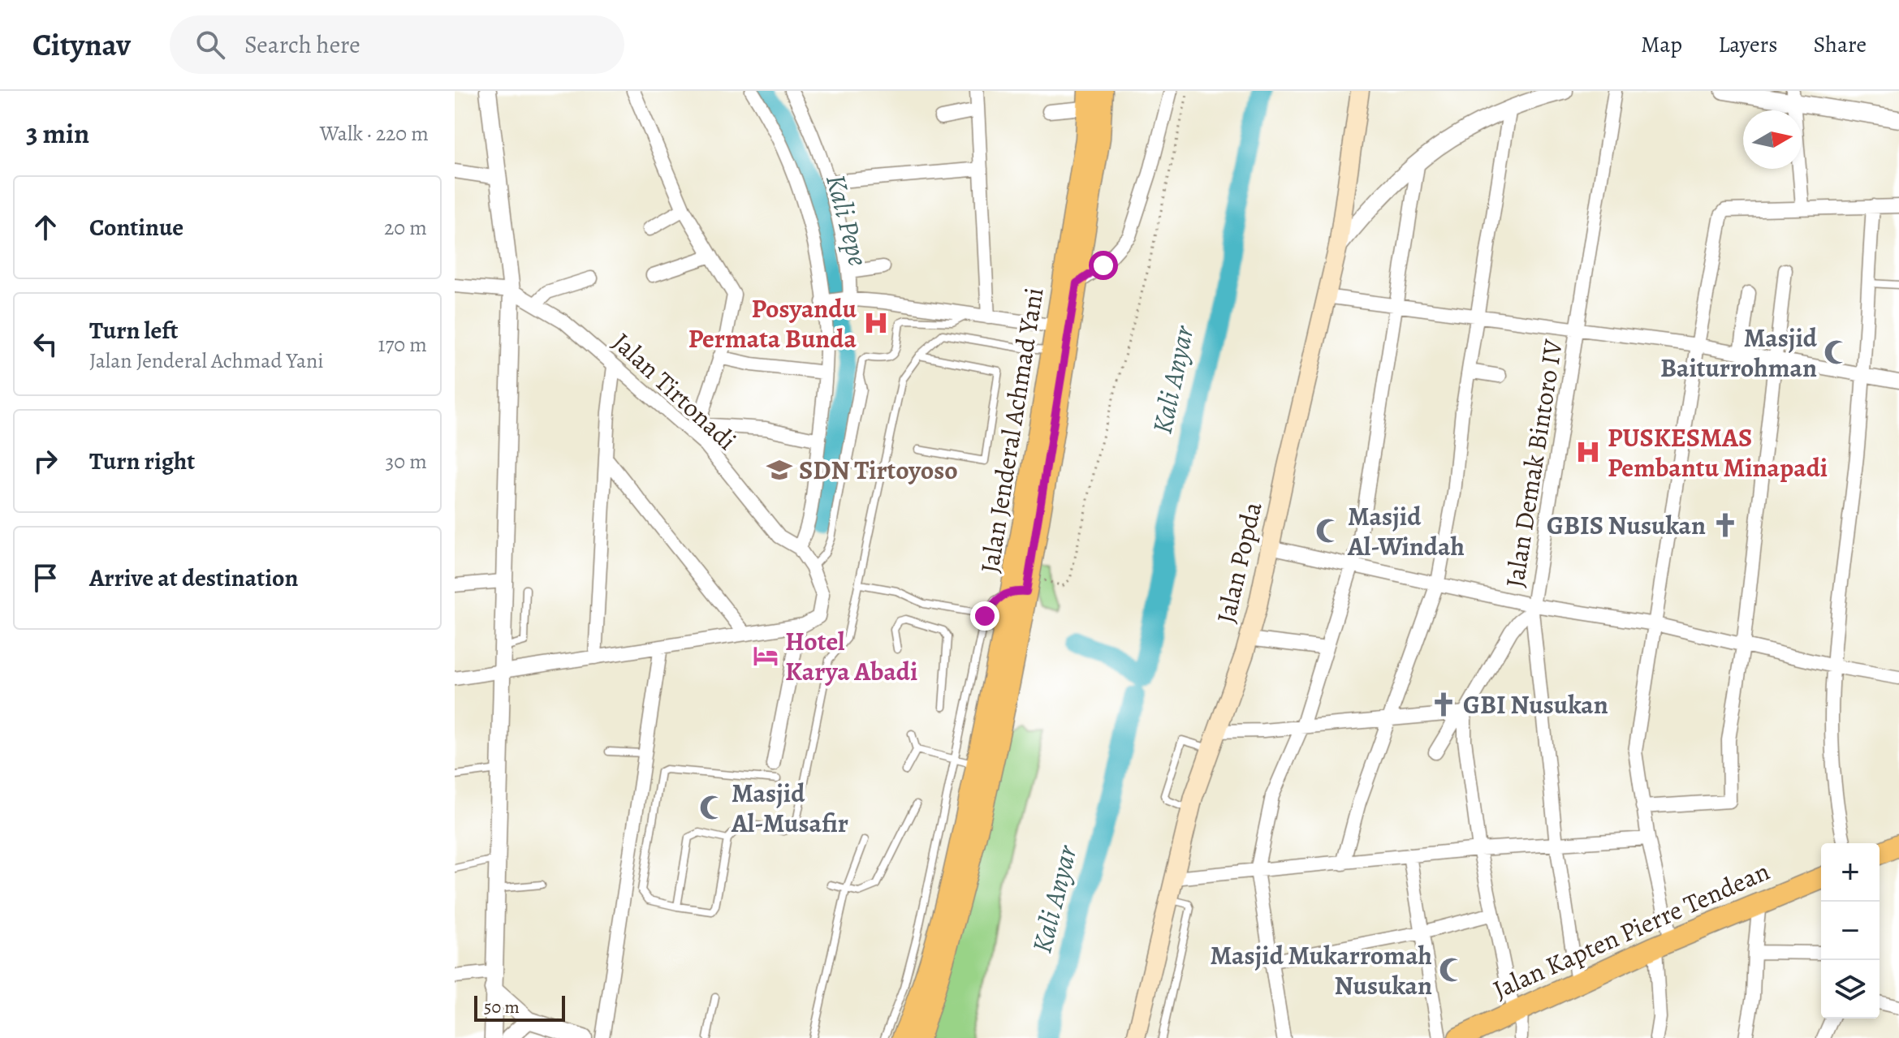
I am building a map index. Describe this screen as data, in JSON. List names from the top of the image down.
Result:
{
  "streets": {
    "highway": ["Jalan Kapten Pierre Tendean"],
    "main road": ["Jalan Jenderal Achmad Yani", "Jalan Popda"],
    "street": ["Jalan Tirtonadi", "Jalan Demak Bintoro IV"]
  },
  "crossings": [
    ["Jalan Demak Bintoro IV", "Jalan Kapten Pierre Tendean"]
  ],
  "water": ["Kali Pepe", "Kali Anyar"],
  "places": {
    "hospital": ["Posyandu Permata Bunda", "PUSKESMAS Pembantu Minapadi"],
    "mosque": [
      "Masjid Baiturrohman",
      "Masjid Al-Windah",
      "Masjid Al-Musafir",
      "Masjid Mukarromah Nusukan"
    ],
    "school or university": ["SDN Tirtoyoso"],
    "church": ["GBIS Nusukan", "GBI Nusukan"],
    "hotel": ["Hotel Karya Abadi"]
  },
  "scale_bar": "50 m",
  "north": "right",
  "page": {
    "header": "Citynav",
    "search": "Search here",
    "nav": ["Map", "Layers", "Share"],
    "heading": ["3 min", "Walk · 220 m"],
    "list": [
      ["Continue", "20 m"],
      ["Turn left", "Jalan Jenderal Achmad Yani", "170 m"],
      ["Turn right", "30 m"],
      "Arrive at destination"
    ],
    "map_buttons": ["+", "−"],
    "scale": "50 m"
  }
}
